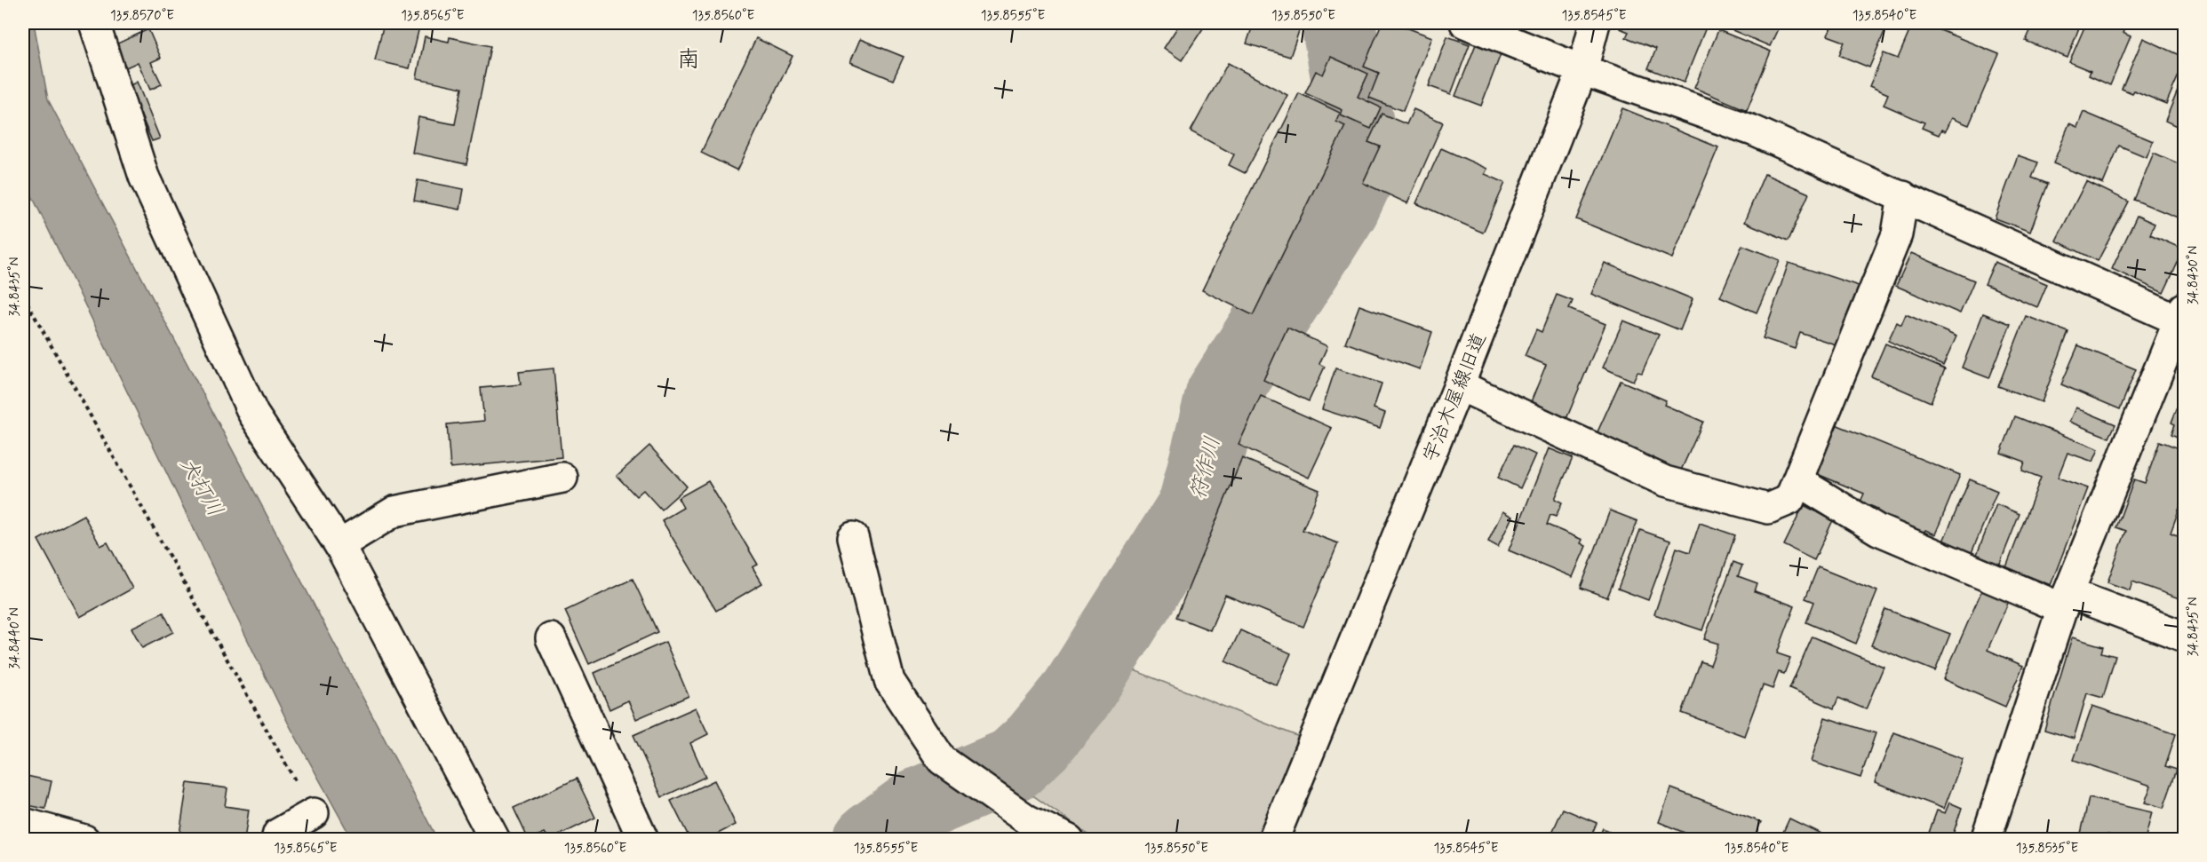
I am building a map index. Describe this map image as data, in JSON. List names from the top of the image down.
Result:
{
  "streets": {
    "street": ["宇治木屋線旧道"]
  },
  "districts": ["南"],
  "water": ["符作川", "犬打川"],
  "coordinates": [
    "135.8570°E",
    "135.8565°E",
    "135.8560°E",
    "135.8555°E",
    "135.8550°E",
    "135.8545°E",
    "135.8540°E",
    "34.8430°N",
    "34.8435°N",
    "34.8440°N",
    "135.8535°E"
  ]
}
